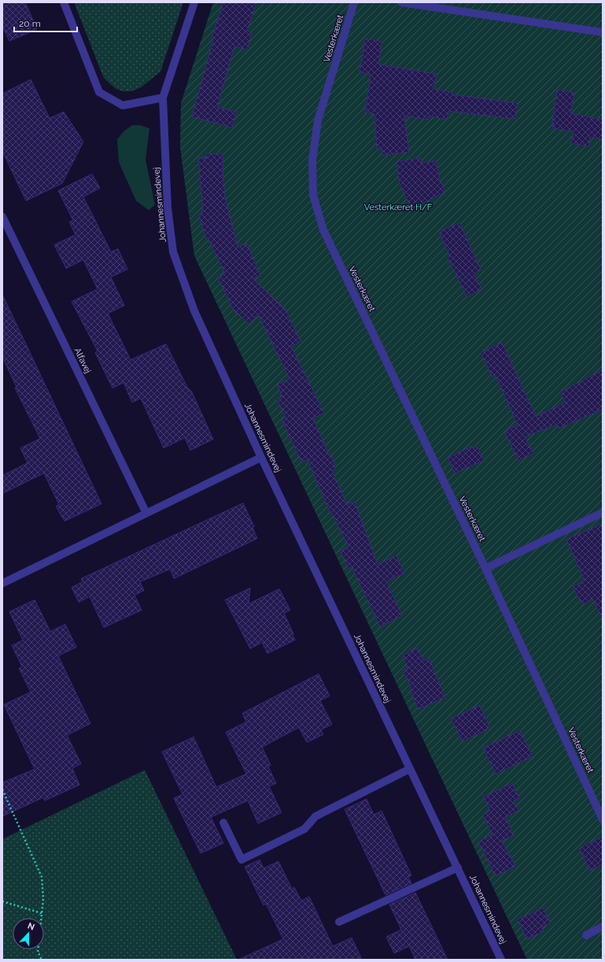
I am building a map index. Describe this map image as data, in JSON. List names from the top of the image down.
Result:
{
  "streets": {
    "street": ["Vesterkæret", "Johannesmindevej", "Alfavej"]
  },
  "parks": ["Vesterkæret H/F"],
  "scale_bar": "20 m",
  "north": "top"
}
